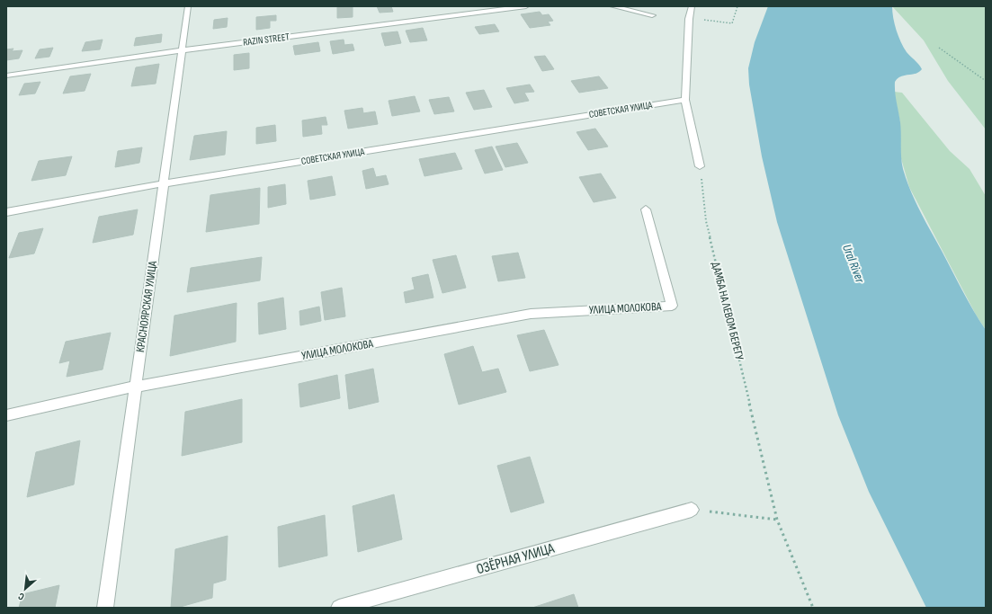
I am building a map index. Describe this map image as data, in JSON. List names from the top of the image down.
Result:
{
  "streets": {
    "street": [
      "RAZIN STREET",
      "СОВЕТСКАЯ УЛИЦА",
      "КРАСНОЯРСКАЯ УЛИЦА",
      "УЛИЦА МОЛОКОВА",
      "ОЗЁРНАЯ УЛИЦА"
    ],
    "path": ["ДАМБА НА ЛЕВОМ БЕРЕГУ"]
  },
  "crossings": [
    ["RAZIN STREET", "КРАСНОЯРСКАЯ УЛИЦА"],
    ["СОВЕТСКАЯ УЛИЦА", "КРАСНОЯРСКАЯ УЛИЦА"],
    ["КРАСНОЯРСКАЯ УЛИЦА", "УЛИЦА МОЛОКОВА"]
  ],
  "water": ["Ural River"],
  "north": "bottom left"
}
